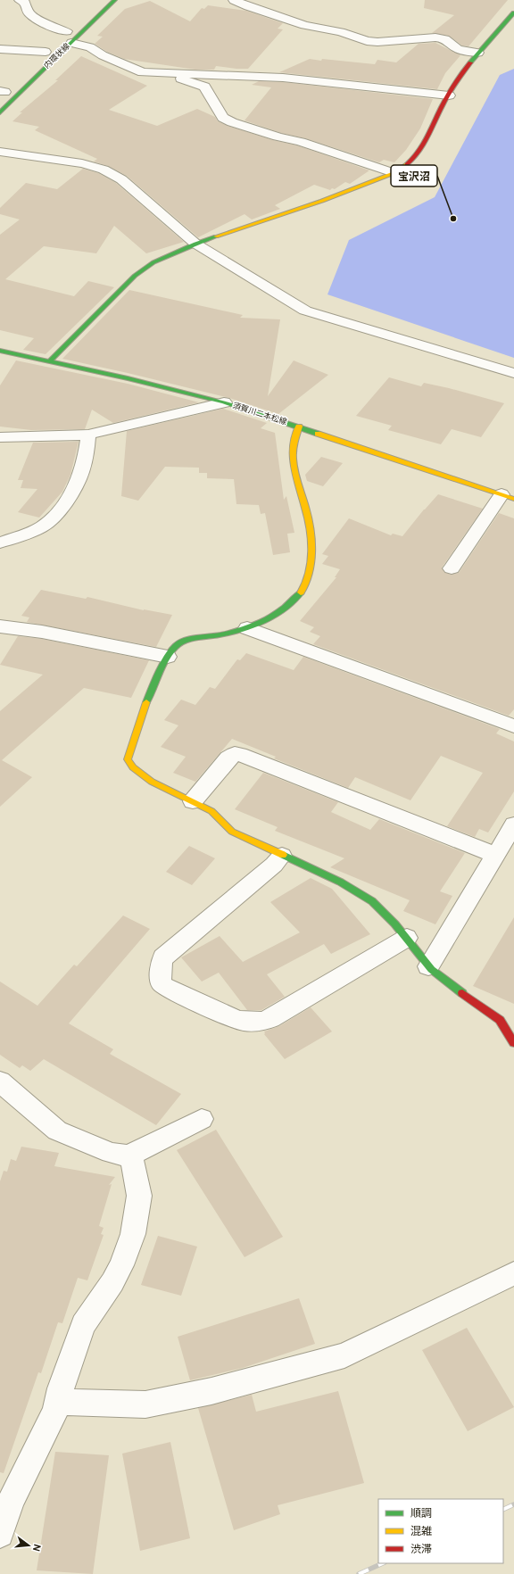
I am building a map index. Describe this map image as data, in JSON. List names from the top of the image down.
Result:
{
  "streets": {
    "street": ["内環状線", "須賀川二本松線"]
  },
  "places": ["宝沢沼"],
  "legend": ["順調", "混雑", "渋滞"],
  "north": "right"
}
